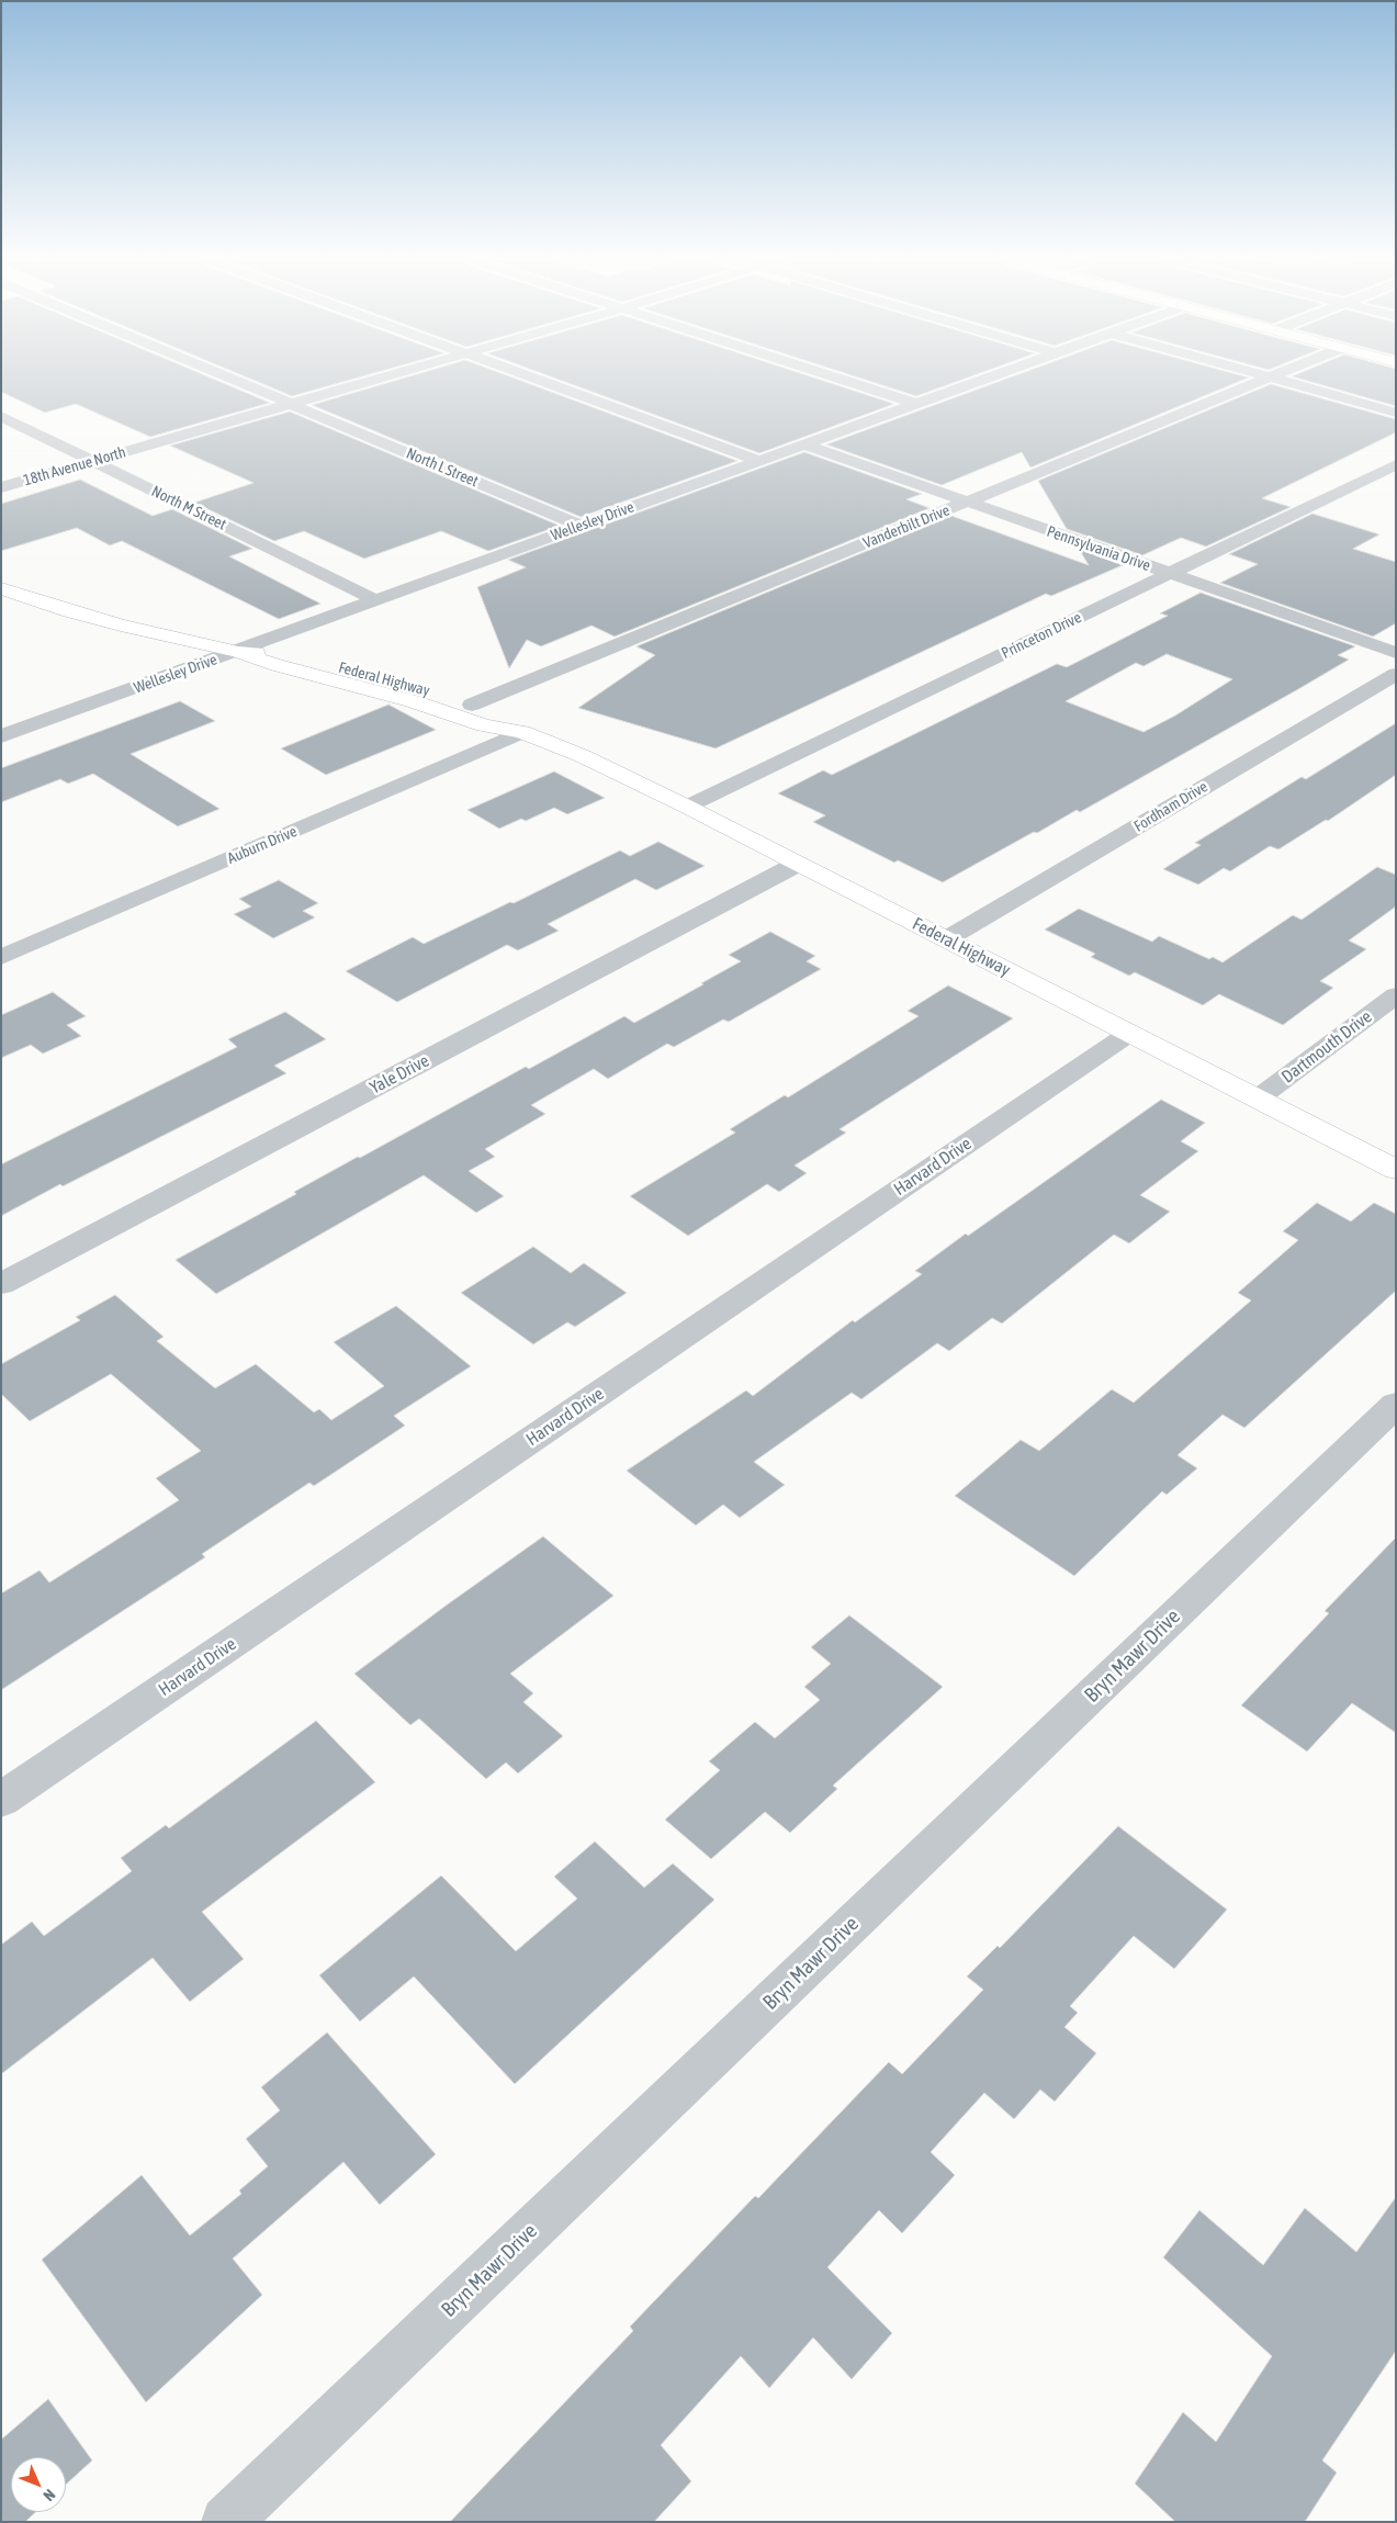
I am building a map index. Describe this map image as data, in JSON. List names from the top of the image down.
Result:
{
  "streets": {
    "main road": ["Federal Highway"],
    "street": [
      "18th Avenue North",
      "North L Street",
      "North M Street",
      "Wellesley Drive",
      "Vanderbilt Drive",
      "Pennsylvania Drive",
      "Princeton Drive",
      "Fordham Drive",
      "Auburn Drive",
      "Dartmouth Drive",
      "Yale Drive",
      "Harvard Drive",
      "Bryn Mawr Drive"
    ]
  },
  "crossings": [
    ["18th Avenue North", "North L Street"],
    ["18th Avenue North", "North M Street"],
    ["North L Street", "Wellesley Drive"],
    ["North M Street", "Wellesley Drive"],
    ["Wellesley Drive", "Pennsylvania Drive"],
    ["Wellesley Drive", "Federal Highway"],
    ["Vanderbilt Drive", "Pennsylvania Drive"],
    ["Vanderbilt Drive", "Federal Highway"],
    ["Pennsylvania Drive", "Princeton Drive"],
    ["Princeton Drive", "Federal Highway"],
    ["Federal Highway", "Fordham Drive"],
    ["Federal Highway", "Auburn Drive"],
    ["Federal Highway", "Dartmouth Drive"],
    ["Federal Highway", "Yale Drive"],
    ["Federal Highway", "Harvard Drive"]
  ],
  "north": "bottom right"
}
